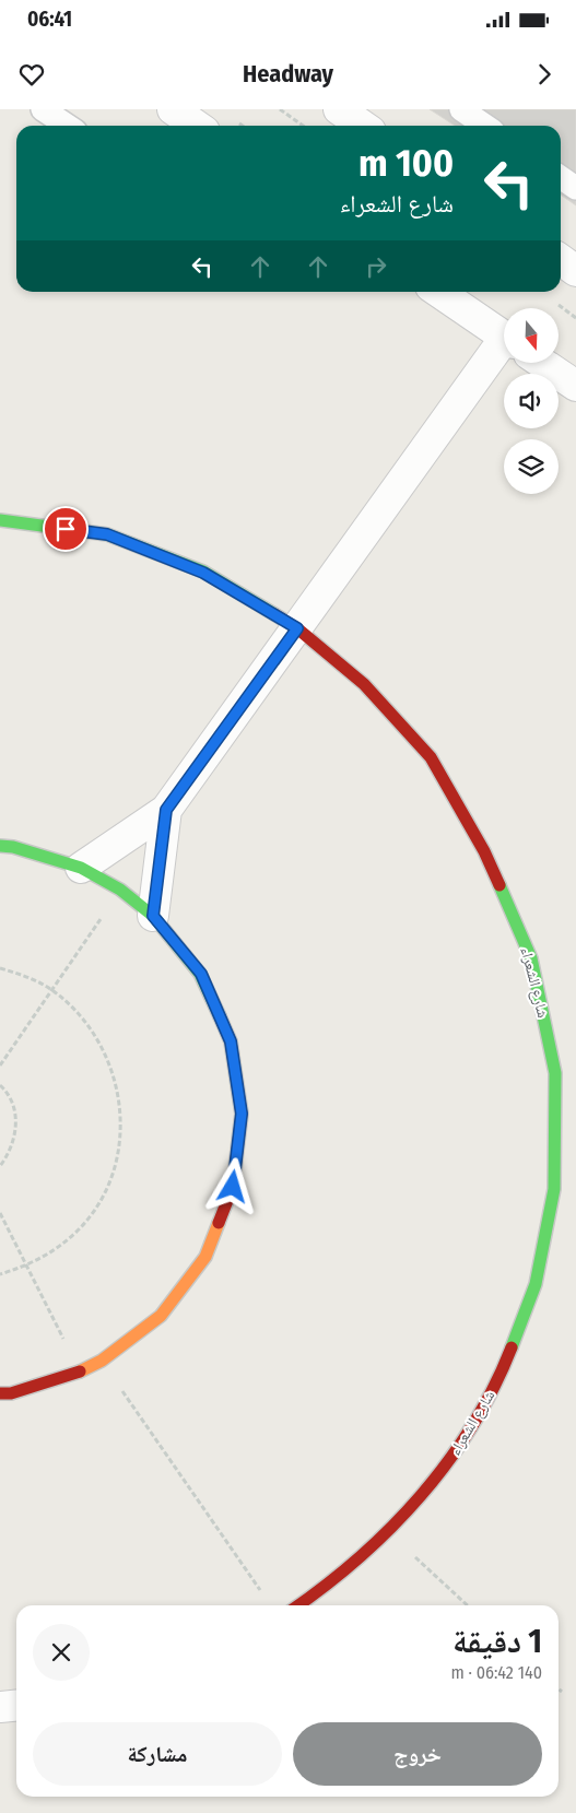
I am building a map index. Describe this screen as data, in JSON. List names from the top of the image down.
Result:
{
  "streets": {
    "street": ["شارع الشعراء"]
  },
  "north": "bottom",
  "page": {
    "status": "06:41",
    "header": "Headway",
    "turn": ["100 m", "شارع الشعراء"],
    "heading": ["1 دقيقة", "140 m · 06:42"],
    "buttons": ["خروج", "مشاركة"]
  }
}
